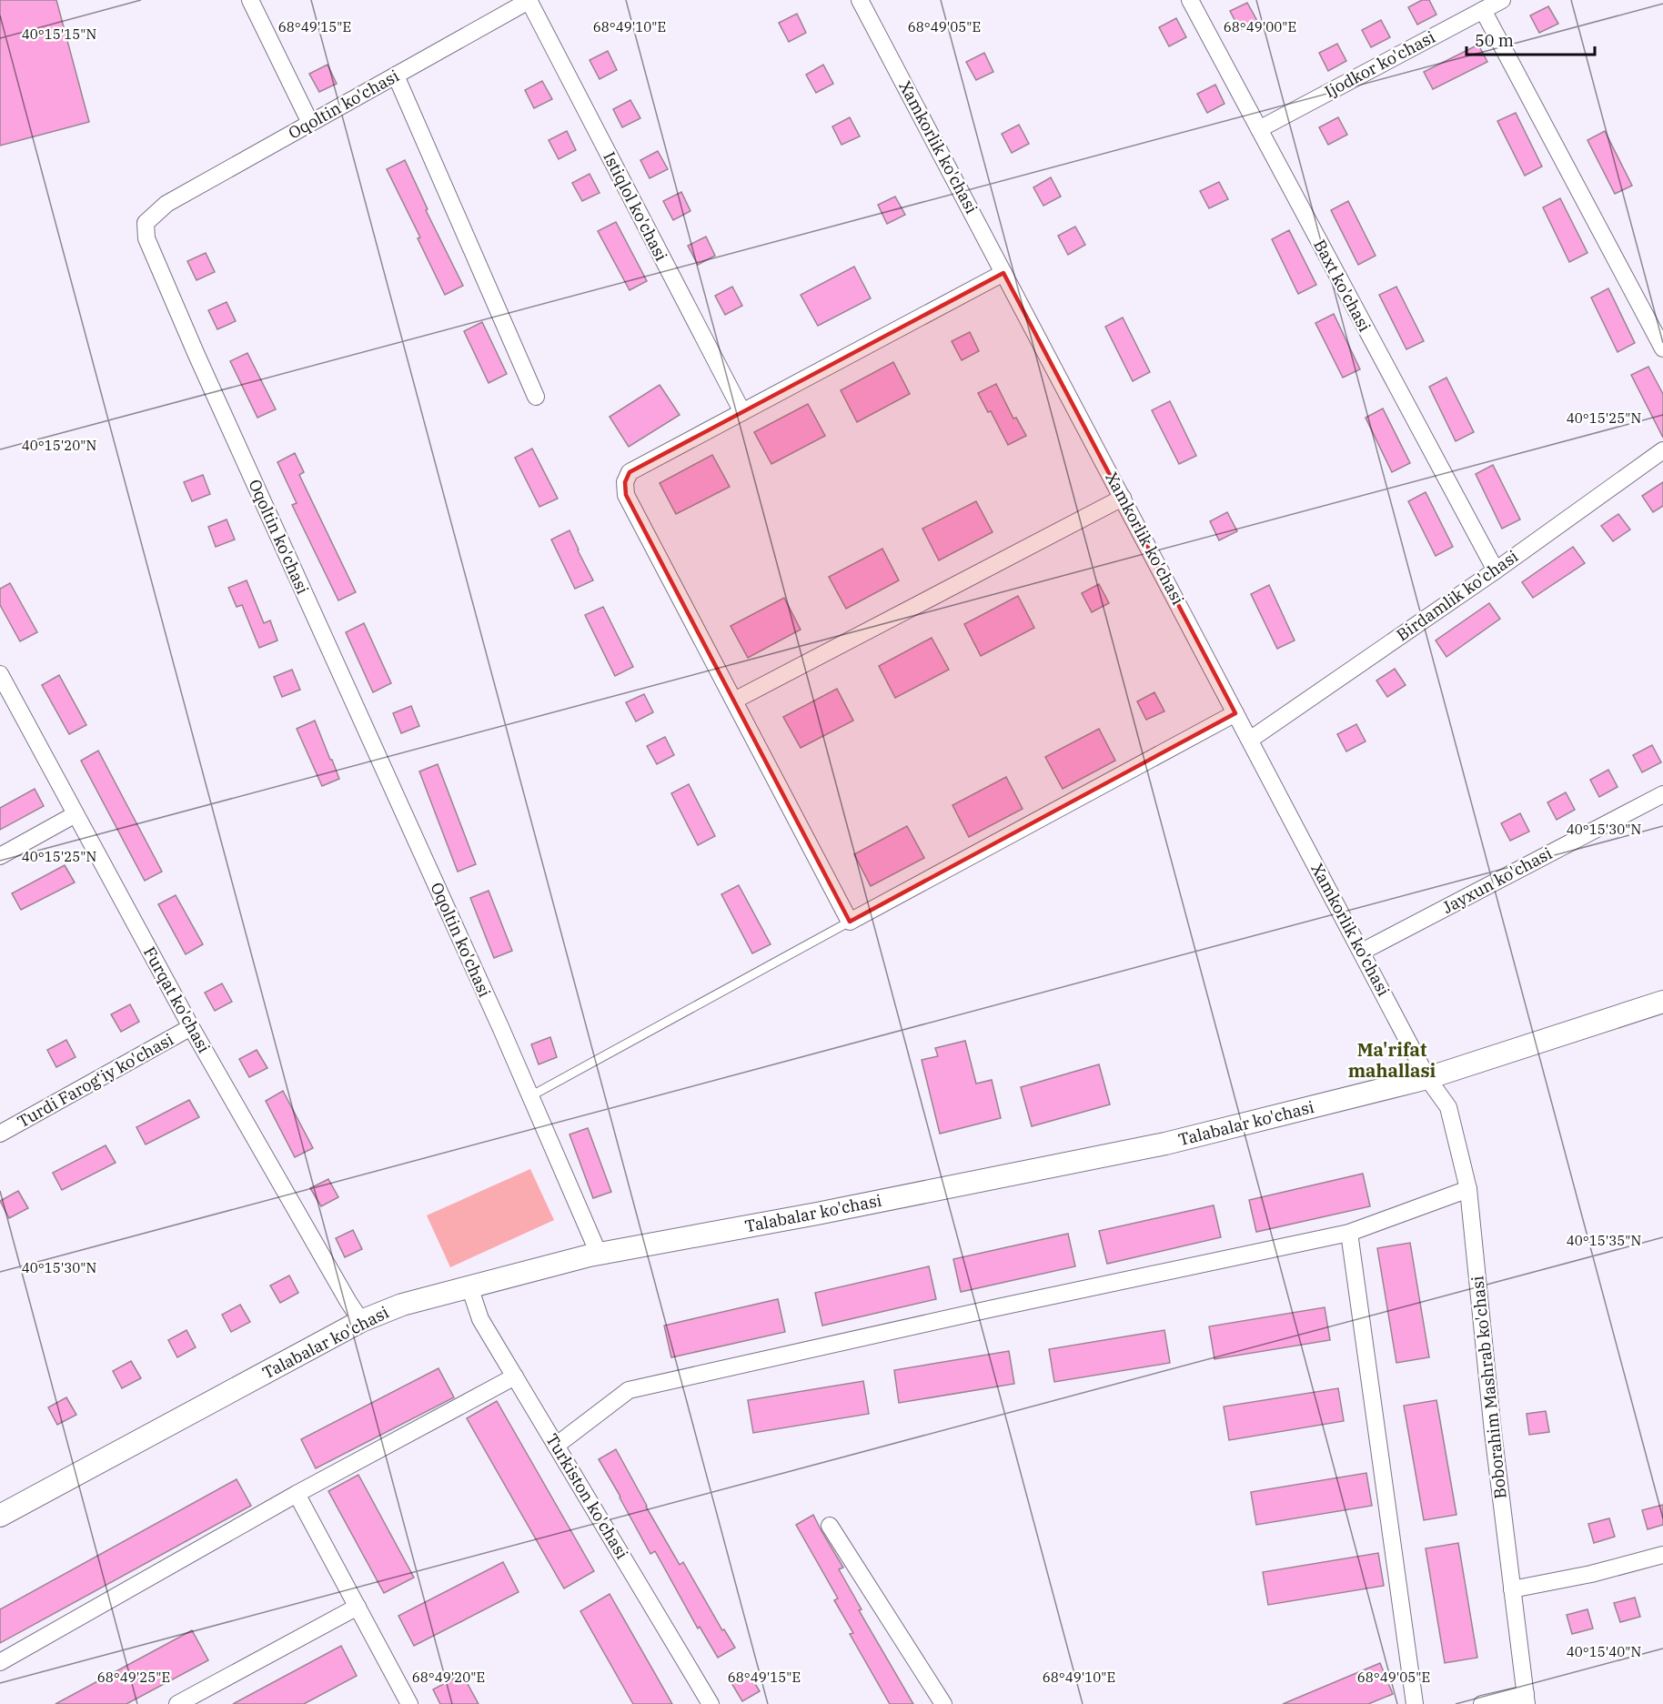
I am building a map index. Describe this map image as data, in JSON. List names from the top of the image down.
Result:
{
  "streets": {
    "street": [
      "Ijodkor ko'chasi",
      "Oqoltin ko'chasi",
      "Xamkorlik ko'chasi",
      "Istiqlol ko'chasi",
      "Baxt ko'chasi",
      "Birdamlik ko'chasi",
      "Jayxun ko'chasi",
      "Furqat ko'chasi",
      "Turdi Farog‘iy ko'chasi",
      "Talabalar ko'chasi",
      "Boborahim Mashrab ko'chasi",
      "Turkiston ko'chasi"
    ]
  },
  "crossings": [
    ["Ijodkor ko'chasi", "Baxt ko'chasi"],
    ["Oqoltin ko'chasi", "Istiqlol ko'chasi"],
    ["Oqoltin ko'chasi", "Talabalar ko'chasi"],
    ["Xamkorlik ko'chasi", "Birdamlik ko'chasi"],
    ["Xamkorlik ko'chasi", "Jayxun ko'chasi"],
    ["Xamkorlik ko'chasi", "Talabalar ko'chasi"],
    ["Xamkorlik ko'chasi", "Boborahim Mashrab ko'chasi"],
    ["Baxt ko'chasi", "Birdamlik ko'chasi"],
    ["Furqat ko'chasi", "Turdi Farog‘iy ko'chasi"],
    ["Furqat ko'chasi", "Talabalar ko'chasi"],
    ["Talabalar ko'chasi", "Boborahim Mashrab ko'chasi"],
    ["Talabalar ko'chasi", "Turkiston ko'chasi"]
  ],
  "districts": ["Ma'rifat mahallasi"],
  "scale_bar": "50 m",
  "coordinates": [
    "68°49'15\"E",
    "68°49'10\"E",
    "68°49'05\"E",
    "68°49'00\"E",
    "40°15'15\"N",
    "40°15'25\"N",
    "40°15'20\"N",
    "40°15'30\"N",
    "40°15'35\"N",
    "40°15'40\"N",
    "68°49'25\"E",
    "68°49'20\"E"
  ]
}
